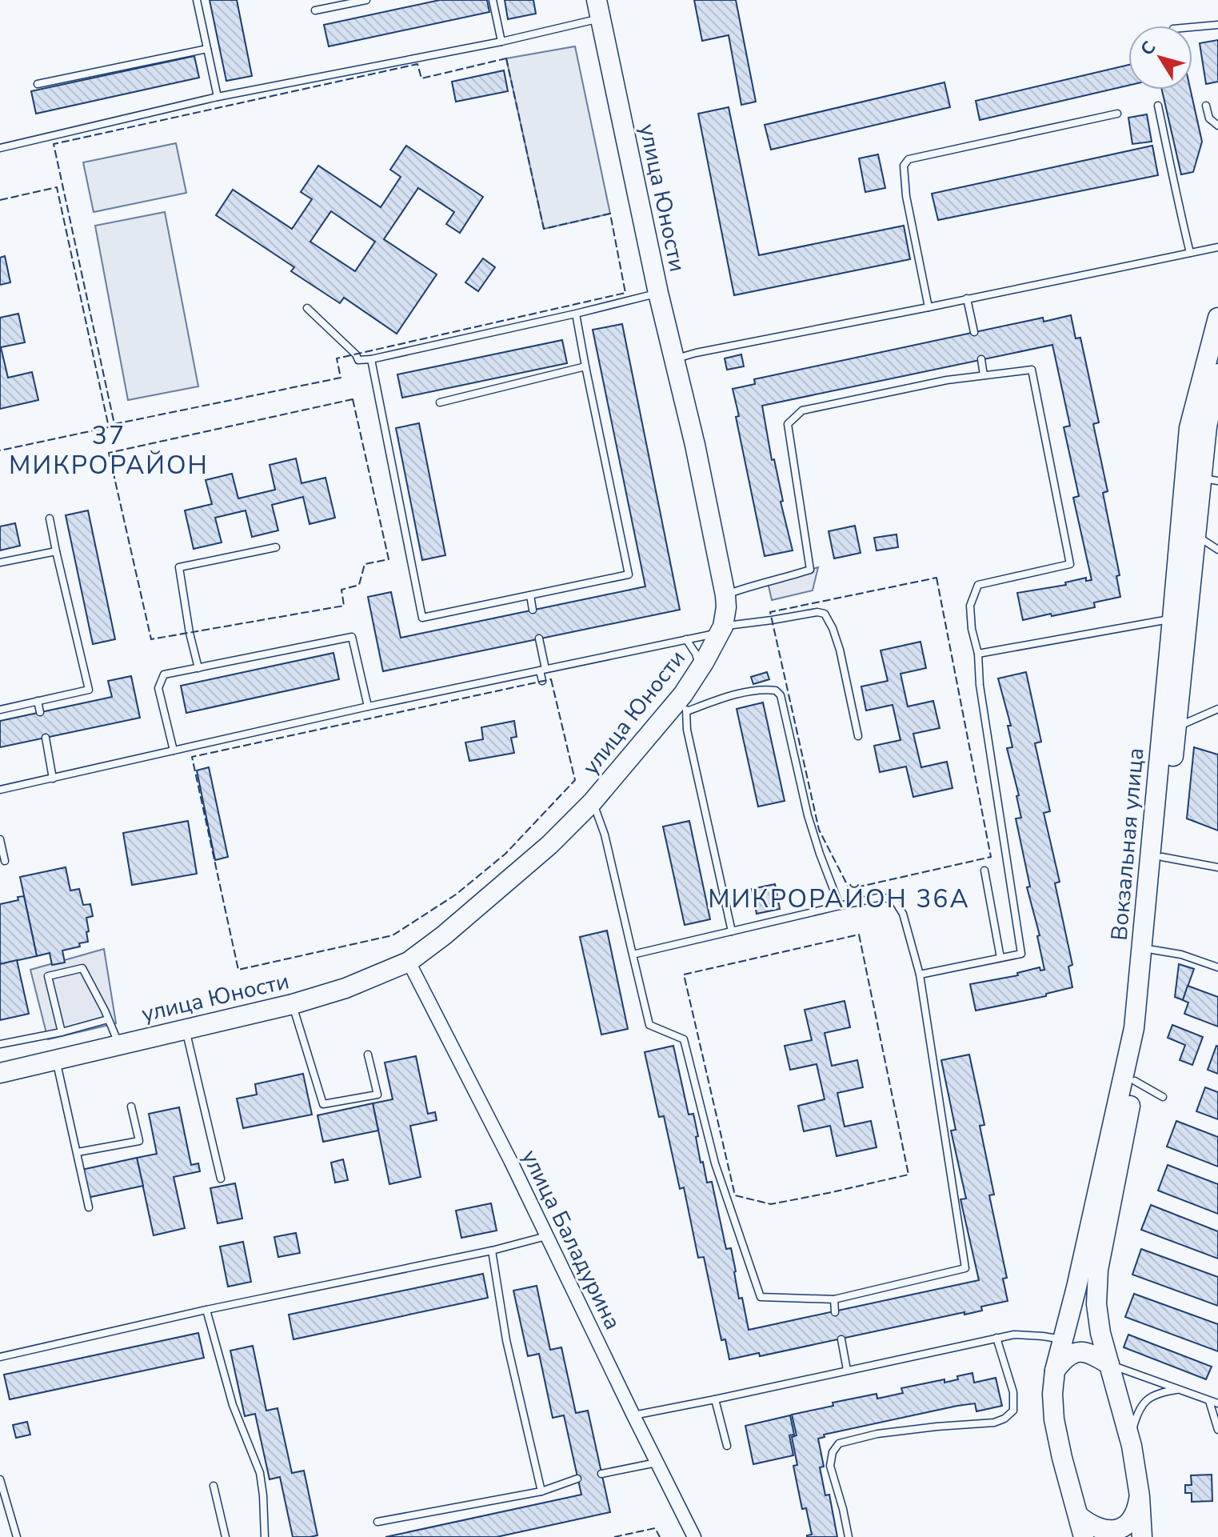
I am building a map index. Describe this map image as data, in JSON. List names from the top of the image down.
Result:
{
  "streets": {
    "main road": ["улица Юности", "Вокзальная улица"],
    "street": ["улица Баладурина"]
  },
  "crossings": [
    ["улица Юности", "улица Баладурина"]
  ],
  "districts": ["37 МИКРОРАЙОН", "МИКРОРАЙОН 36А"],
  "north": "top left"
}
